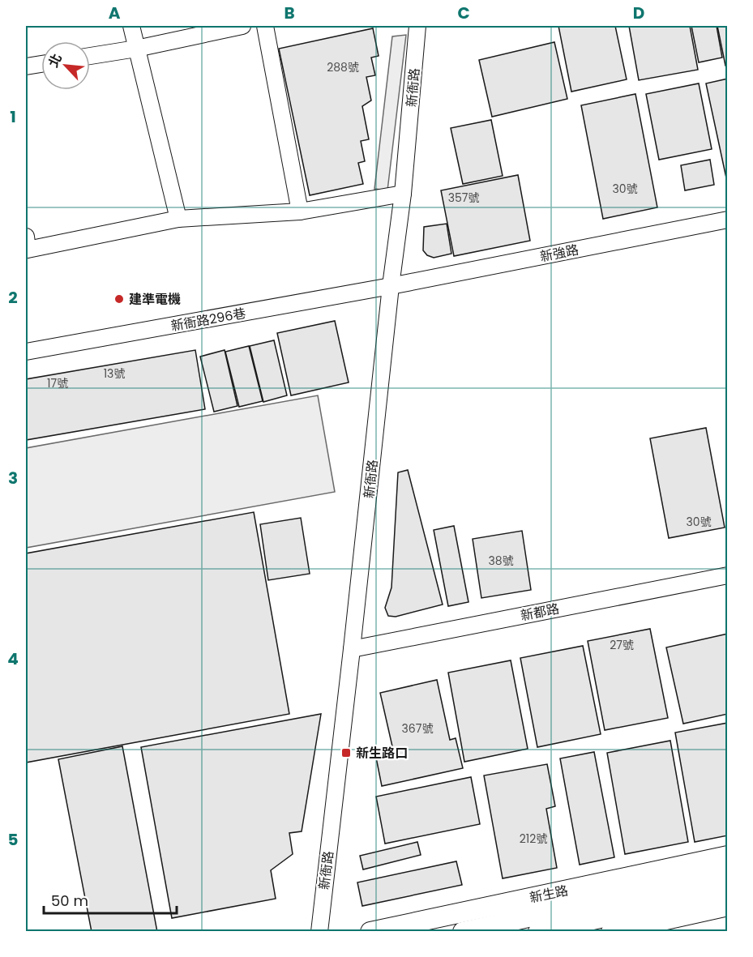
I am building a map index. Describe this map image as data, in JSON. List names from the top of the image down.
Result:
{
  "streets": {
    "street": [
      "新衙路",
      "新強路",
      "新衙路296巷",
      "新都路",
      "新生路"
    ]
  },
  "crossings": [
    ["新衙路", "新強路"],
    ["新衙路", "新衙路296巷"],
    ["新衙路", "新都路"],
    ["新強路", "新衙路296巷"]
  ],
  "places": {
    "other": ["建準電機"],
    "transit": ["新生路口"]
  },
  "house_numbers": [
    "288號",
    "30號",
    "357號",
    "13號",
    "17號",
    "30號",
    "38號",
    "27號",
    "367號",
    "212號"
  ],
  "scale_bar": "50 m",
  "north": "top left",
  "grid": {
    "columns": [
      "A",
      "B",
      "C",
      "D"
    ],
    "rows": [
      "1",
      "2",
      "3",
      "4",
      "5"
    ]
  }
}
